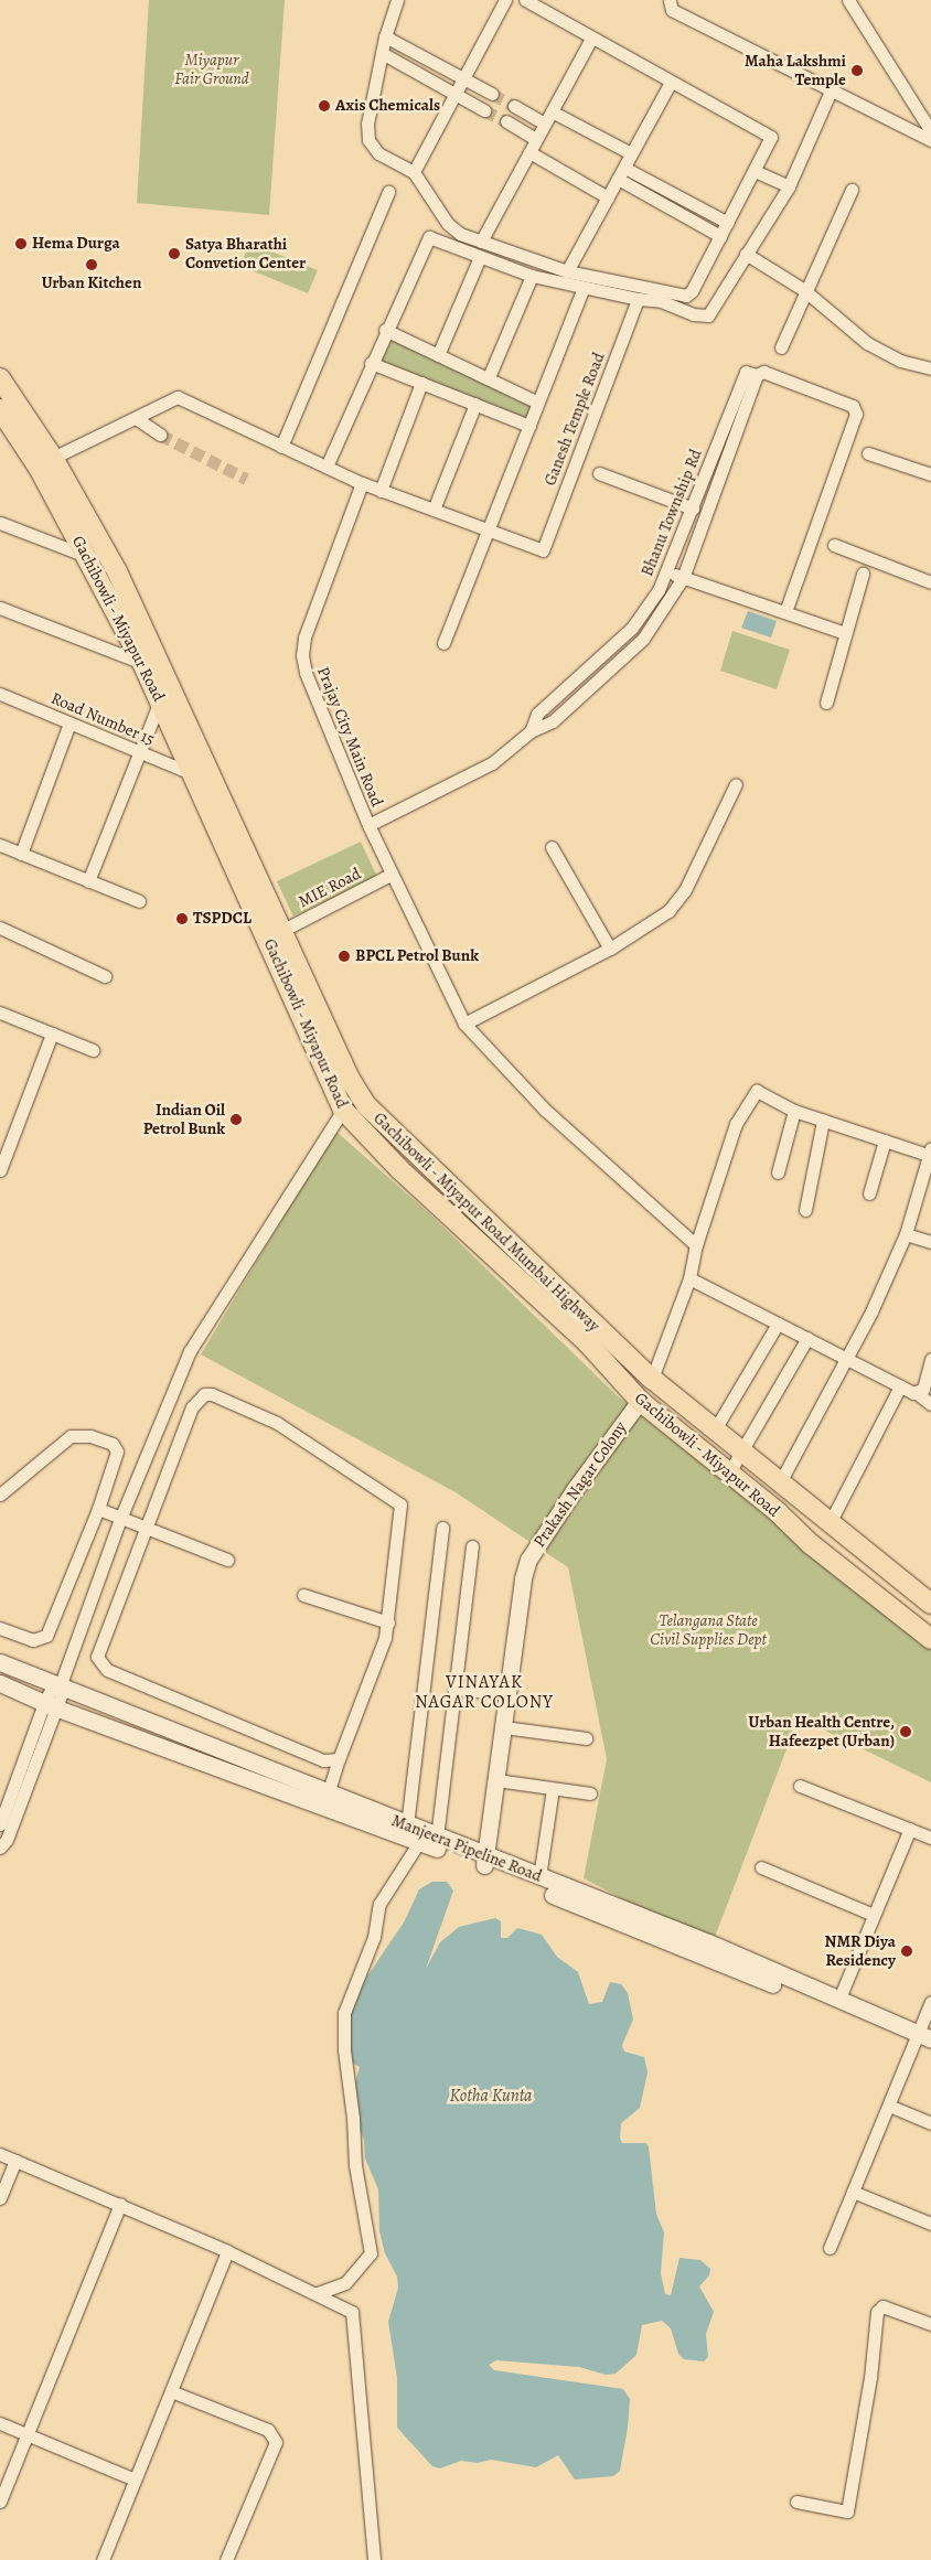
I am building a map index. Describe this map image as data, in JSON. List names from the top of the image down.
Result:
{
  "streets": {
    "main road": [
      "Gachibowli - Miyapur Road",
      "Gachibowli - Miyapur Road Mumbai Highway",
      "Prakash Nagar Colony",
      "Manjeera Pipeline Road"
    ],
    "street": [
      "Ganesh Temple Road",
      "Bhanu Township Rd",
      "Road Number 15",
      "Prajay City Main Road",
      "MIE Road"
    ]
  },
  "crossings": [
    ["Bhanu Township Rd", "Prajay City Main Road"],
    ["Gachibowli - Miyapur Road", "Road Number 15"],
    ["Gachibowli - Miyapur Road", "Gachibowli - Miyapur Road Mumbai Highway"],
    ["Gachibowli - Miyapur Road", "Prakash Nagar Colony"],
    ["Prajay City Main Road", "MIE Road"],
    ["MIE Road", "Gachibowli - Miyapur Road Mumbai Highway"],
    ["Prakash Nagar Colony", "Manjeera Pipeline Road"]
  ],
  "districts": ["VINAYAK NAGAR COLONY"],
  "water": ["Kotha Kunta"],
  "parks": ["Miyapur Fair Ground", "Telangana State Civil Supplies Dept"],
  "places": [
    "Maha Lakshmi Temple",
    "Axis Chemicals",
    "Hema Durga",
    "Satya Bharathi Convetion Center",
    "Urban Kitchen",
    "TSPDCL",
    "BPCL Petrol Bunk",
    "Indian Oil Petrol Bunk",
    "Urban Health Centre, Hafeezpet (Urban)",
    "NMR Diya Residency"
  ]
}
